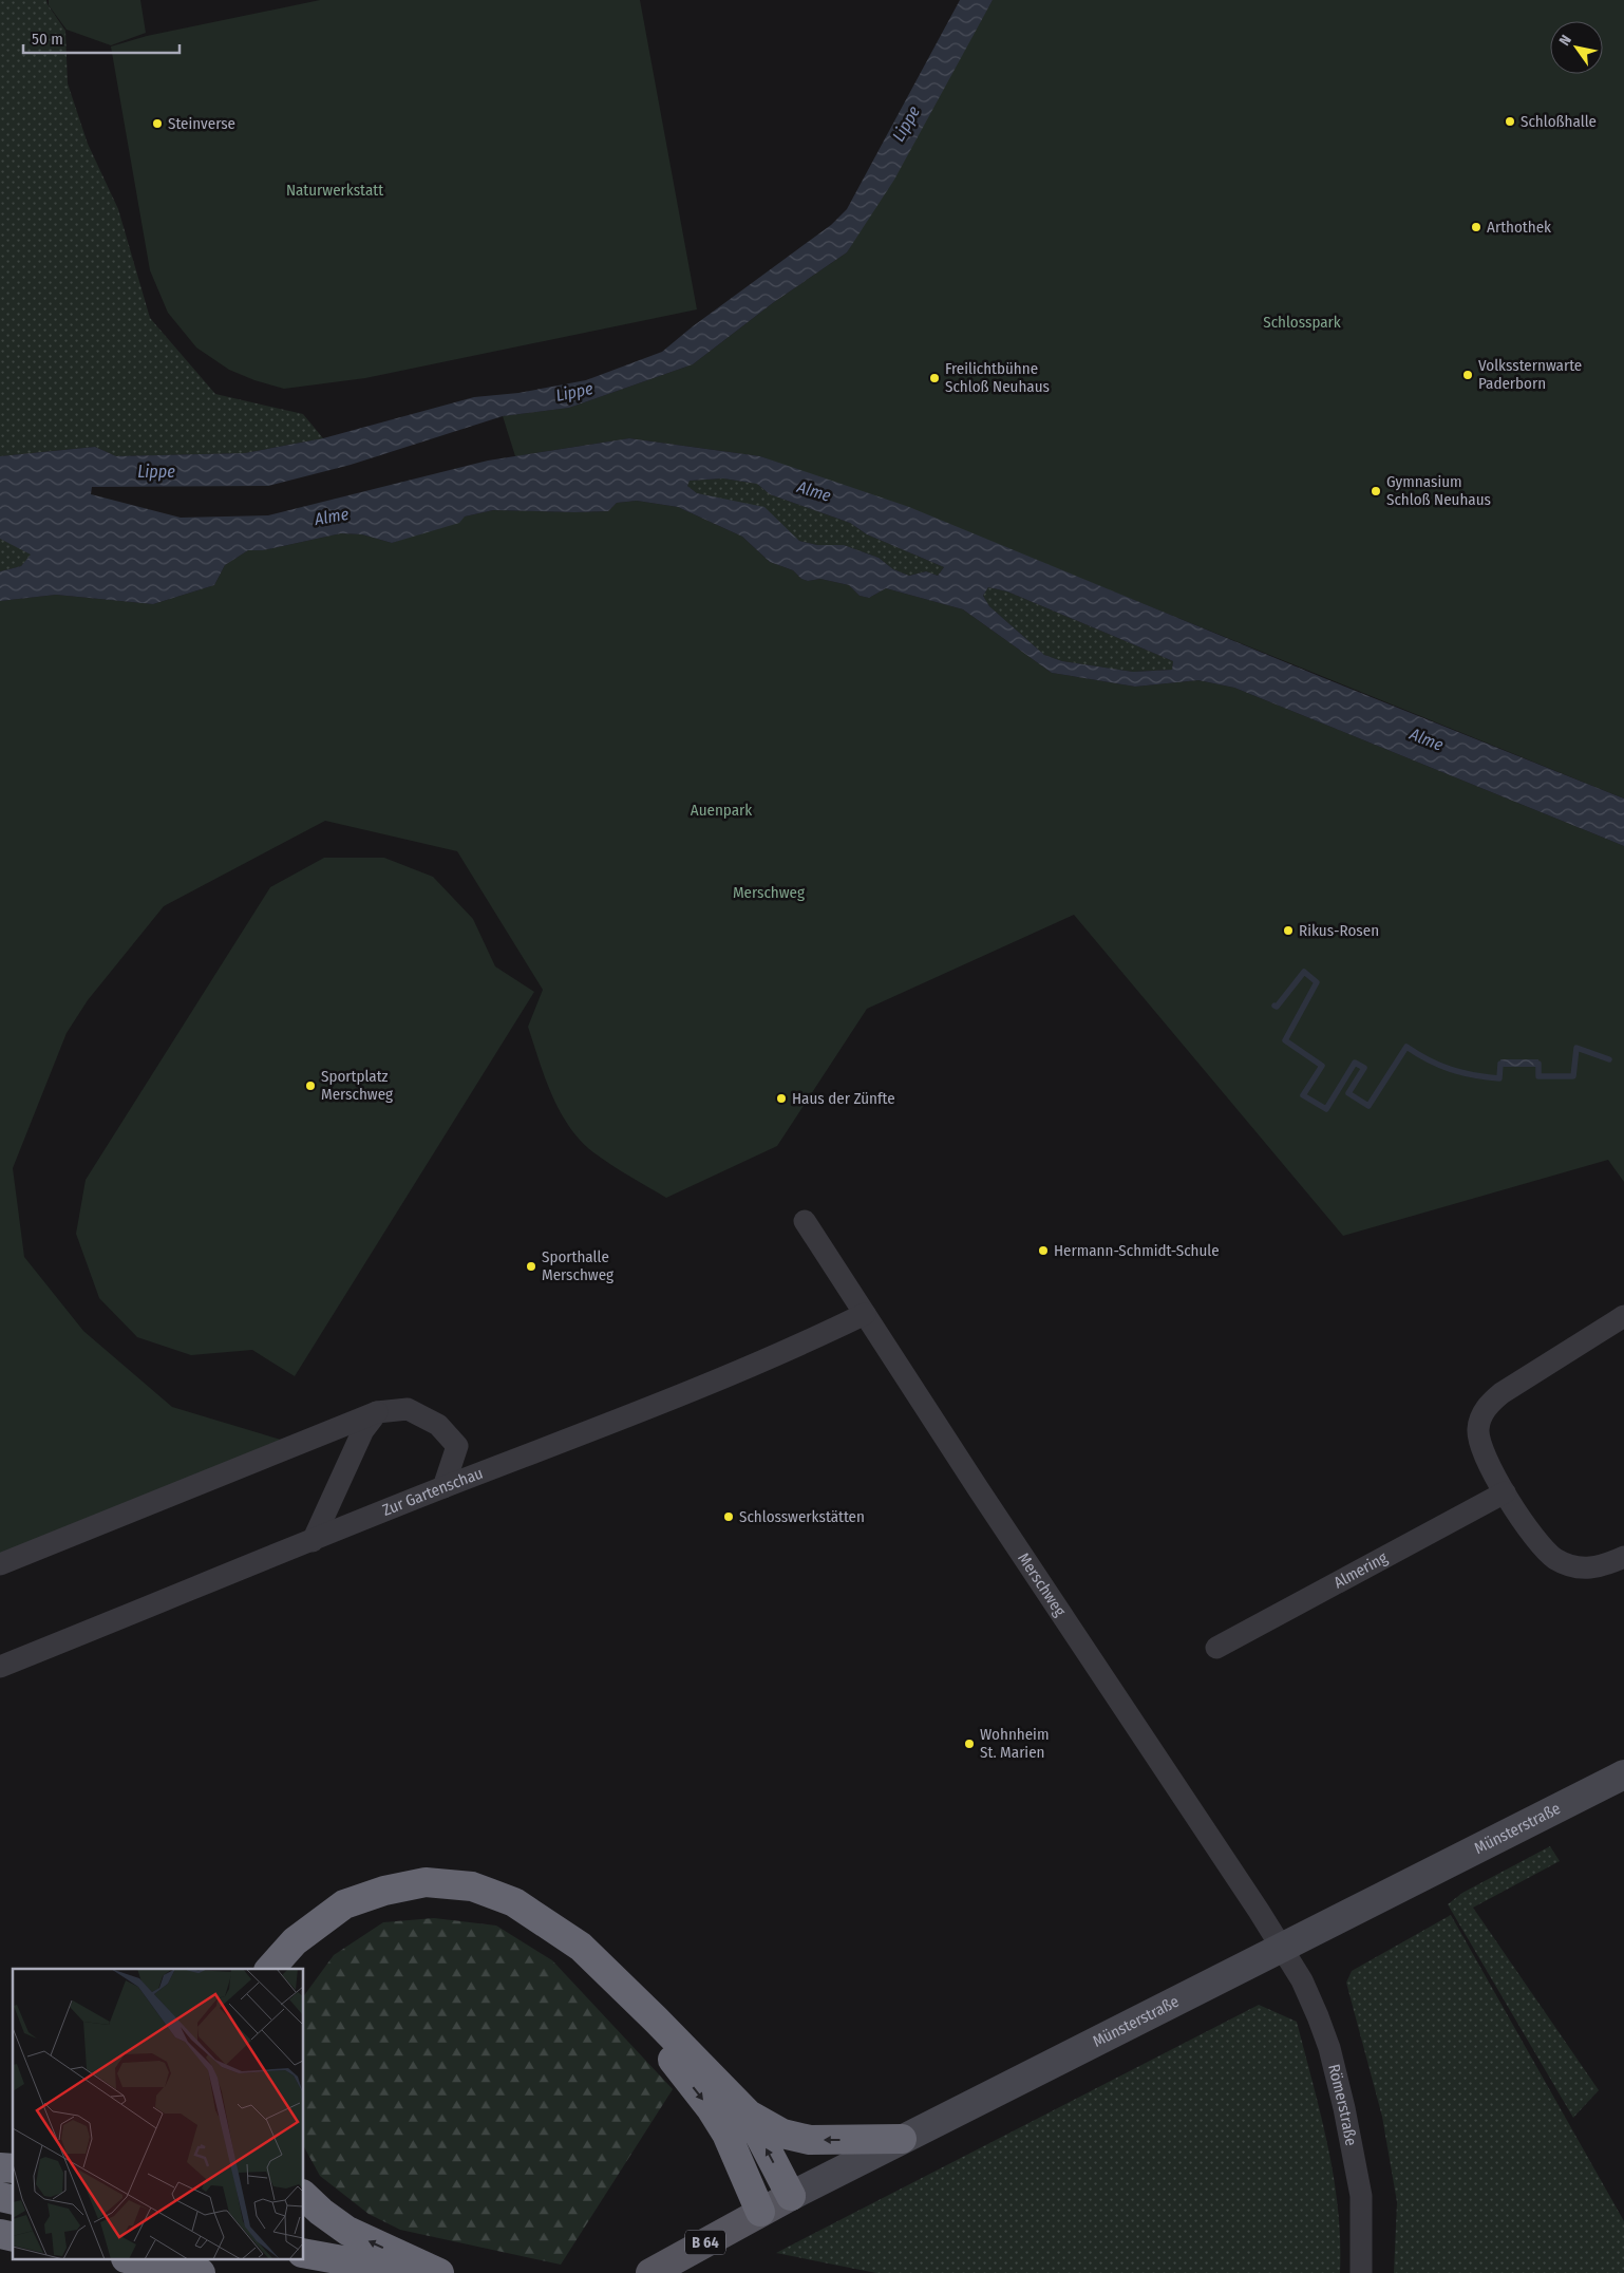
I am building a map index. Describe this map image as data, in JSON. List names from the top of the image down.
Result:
{
  "streets": {
    "main road": ["Münsterstraße", "B 64"],
    "street": [
      "Zur Gartenschau",
      "Almering",
      "Merschweg",
      "Römerstraße"
    ]
  },
  "crossings": [
    ["Zur Gartenschau", "Merschweg"],
    ["Merschweg", "Münsterstraße"],
    ["Merschweg", "Römerstraße"],
    ["Münsterstraße", "Römerstraße"]
  ],
  "water": ["Lippe", "Alme"],
  "parks": [
    "Naturwerkstatt",
    "Schlosspark",
    "Auenpark",
    "Merschweg"
  ],
  "places": [
    "Schloßhalle",
    "Steinverse",
    "Arthothek",
    "Volkssternwarte Paderborn",
    "Freilichtbühne Schloß Neuhaus",
    "Gymnasium Schloß Neuhaus",
    "Rikus-Rosen",
    "Sportplatz Merschweg",
    "Haus der Zünfte",
    "Hermann-Schmidt-Schule",
    "Sporthalle Merschweg",
    "Schlosswerkstätten",
    "Wohnheim St. Marien"
  ],
  "scale_bar": "50 m",
  "north": "top left"
}
